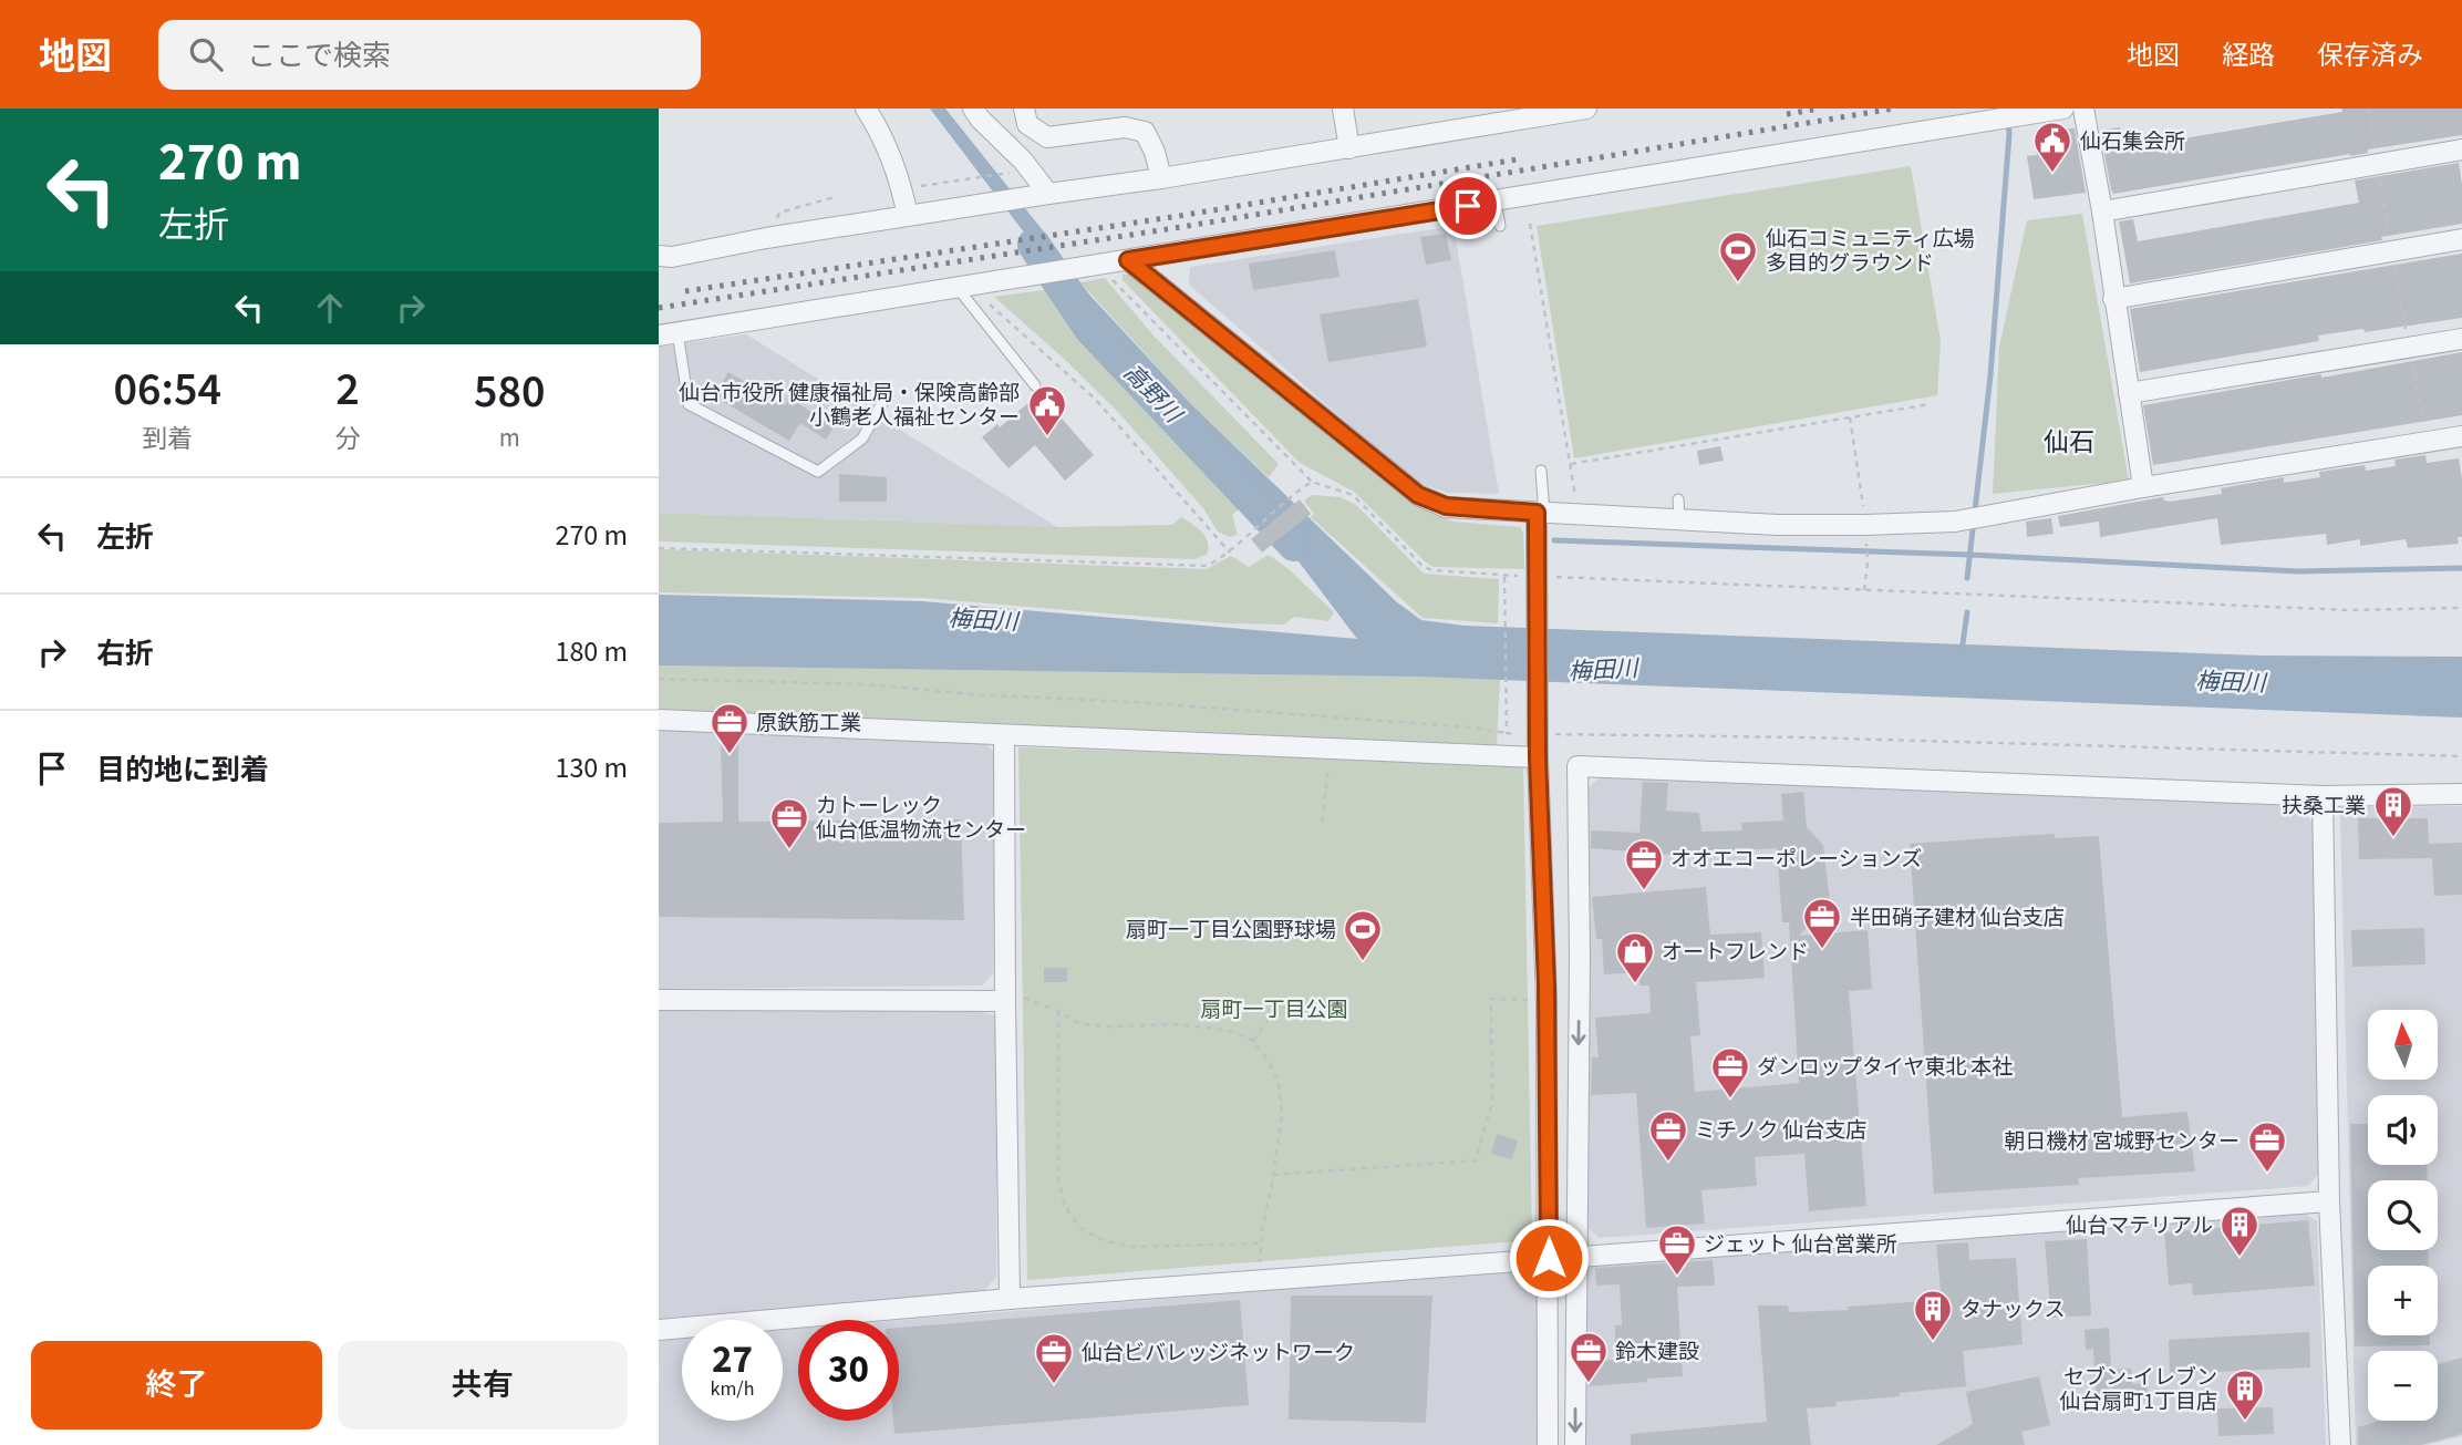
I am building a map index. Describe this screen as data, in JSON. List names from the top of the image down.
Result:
{
  "districts": ["仙石"],
  "water": ["高野川", "梅田川"],
  "parks": ["扇町一丁目公園"],
  "places": {
    "public building": ["仙石集会所", "仙台市役所 健康福祉局・保険高齢部 小鶴老人福祉センター"],
    "sports": ["仙石コミュニティ広場 多目的グラウンド", "扇町一丁目公園野球場"],
    "office": [
      "原鉄筋工業",
      "カトーレック 仙台低温物流センター",
      "オオエコーポレーションズ",
      "半田硝子建材 仙台支店",
      "ダンロップタイヤ東北 本社",
      "ミチノク 仙台支店",
      "朝日機材 宮城野センター",
      "ジェット 仙台営業所",
      "鈴木建設",
      "仙台ビバレッジネットワーク"
    ],
    "building": [
      "扶桑工業",
      "仙台マテリアル",
      "タナックス",
      "セブン-イレブン 仙台扇町1丁目店"
    ],
    "shop": ["オートフレンド"]
  },
  "north": "top",
  "page": {
    "header": "地図",
    "search": "ここで検索",
    "nav": ["地図", "経路", "保存済み"],
    "turn": ["270 m", "左折"],
    "eta": [
      "06:54",
      "到着",
      "2",
      "分",
      "580",
      "m"
    ],
    "list": [
      {
        "name": "左折",
        "value": "270 m"
      },
      {
        "name": "右折",
        "value": "180 m"
      },
      {
        "name": "目的地に到着",
        "value": "130 m"
      }
    ],
    "map_buttons": ["+", "−"],
    "speed": "27 km/h",
    "limit": "30",
    "buttons": ["終了", "共有"]
  }
}
